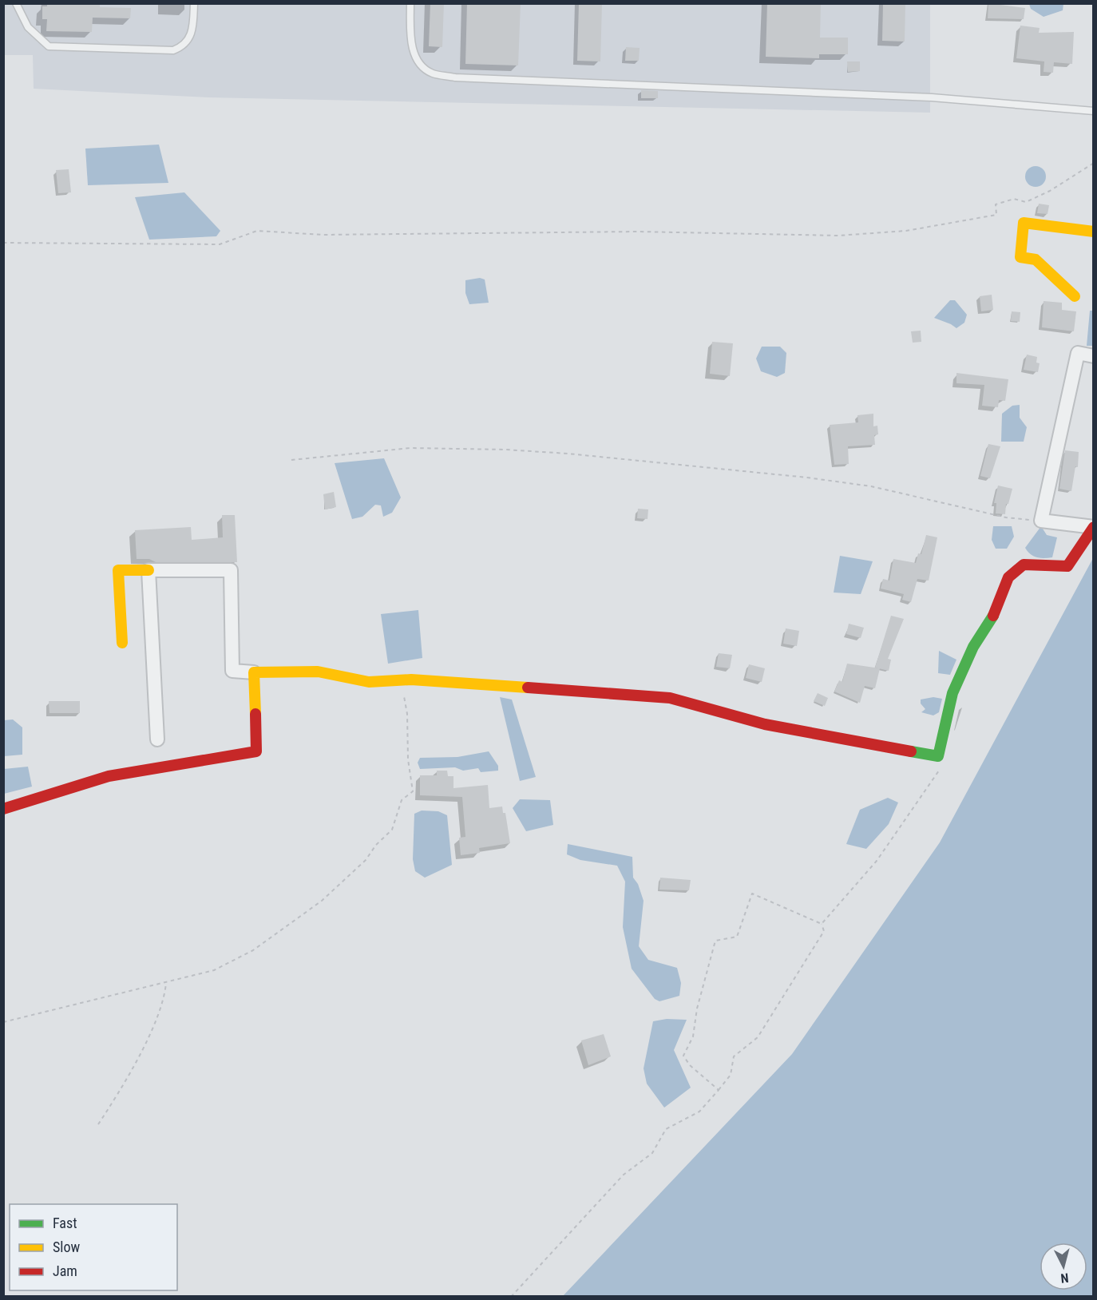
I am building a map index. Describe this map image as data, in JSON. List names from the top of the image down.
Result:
{
  "legend": ["Fast", "Slow", "Jam"],
  "north": "bottom"
}
